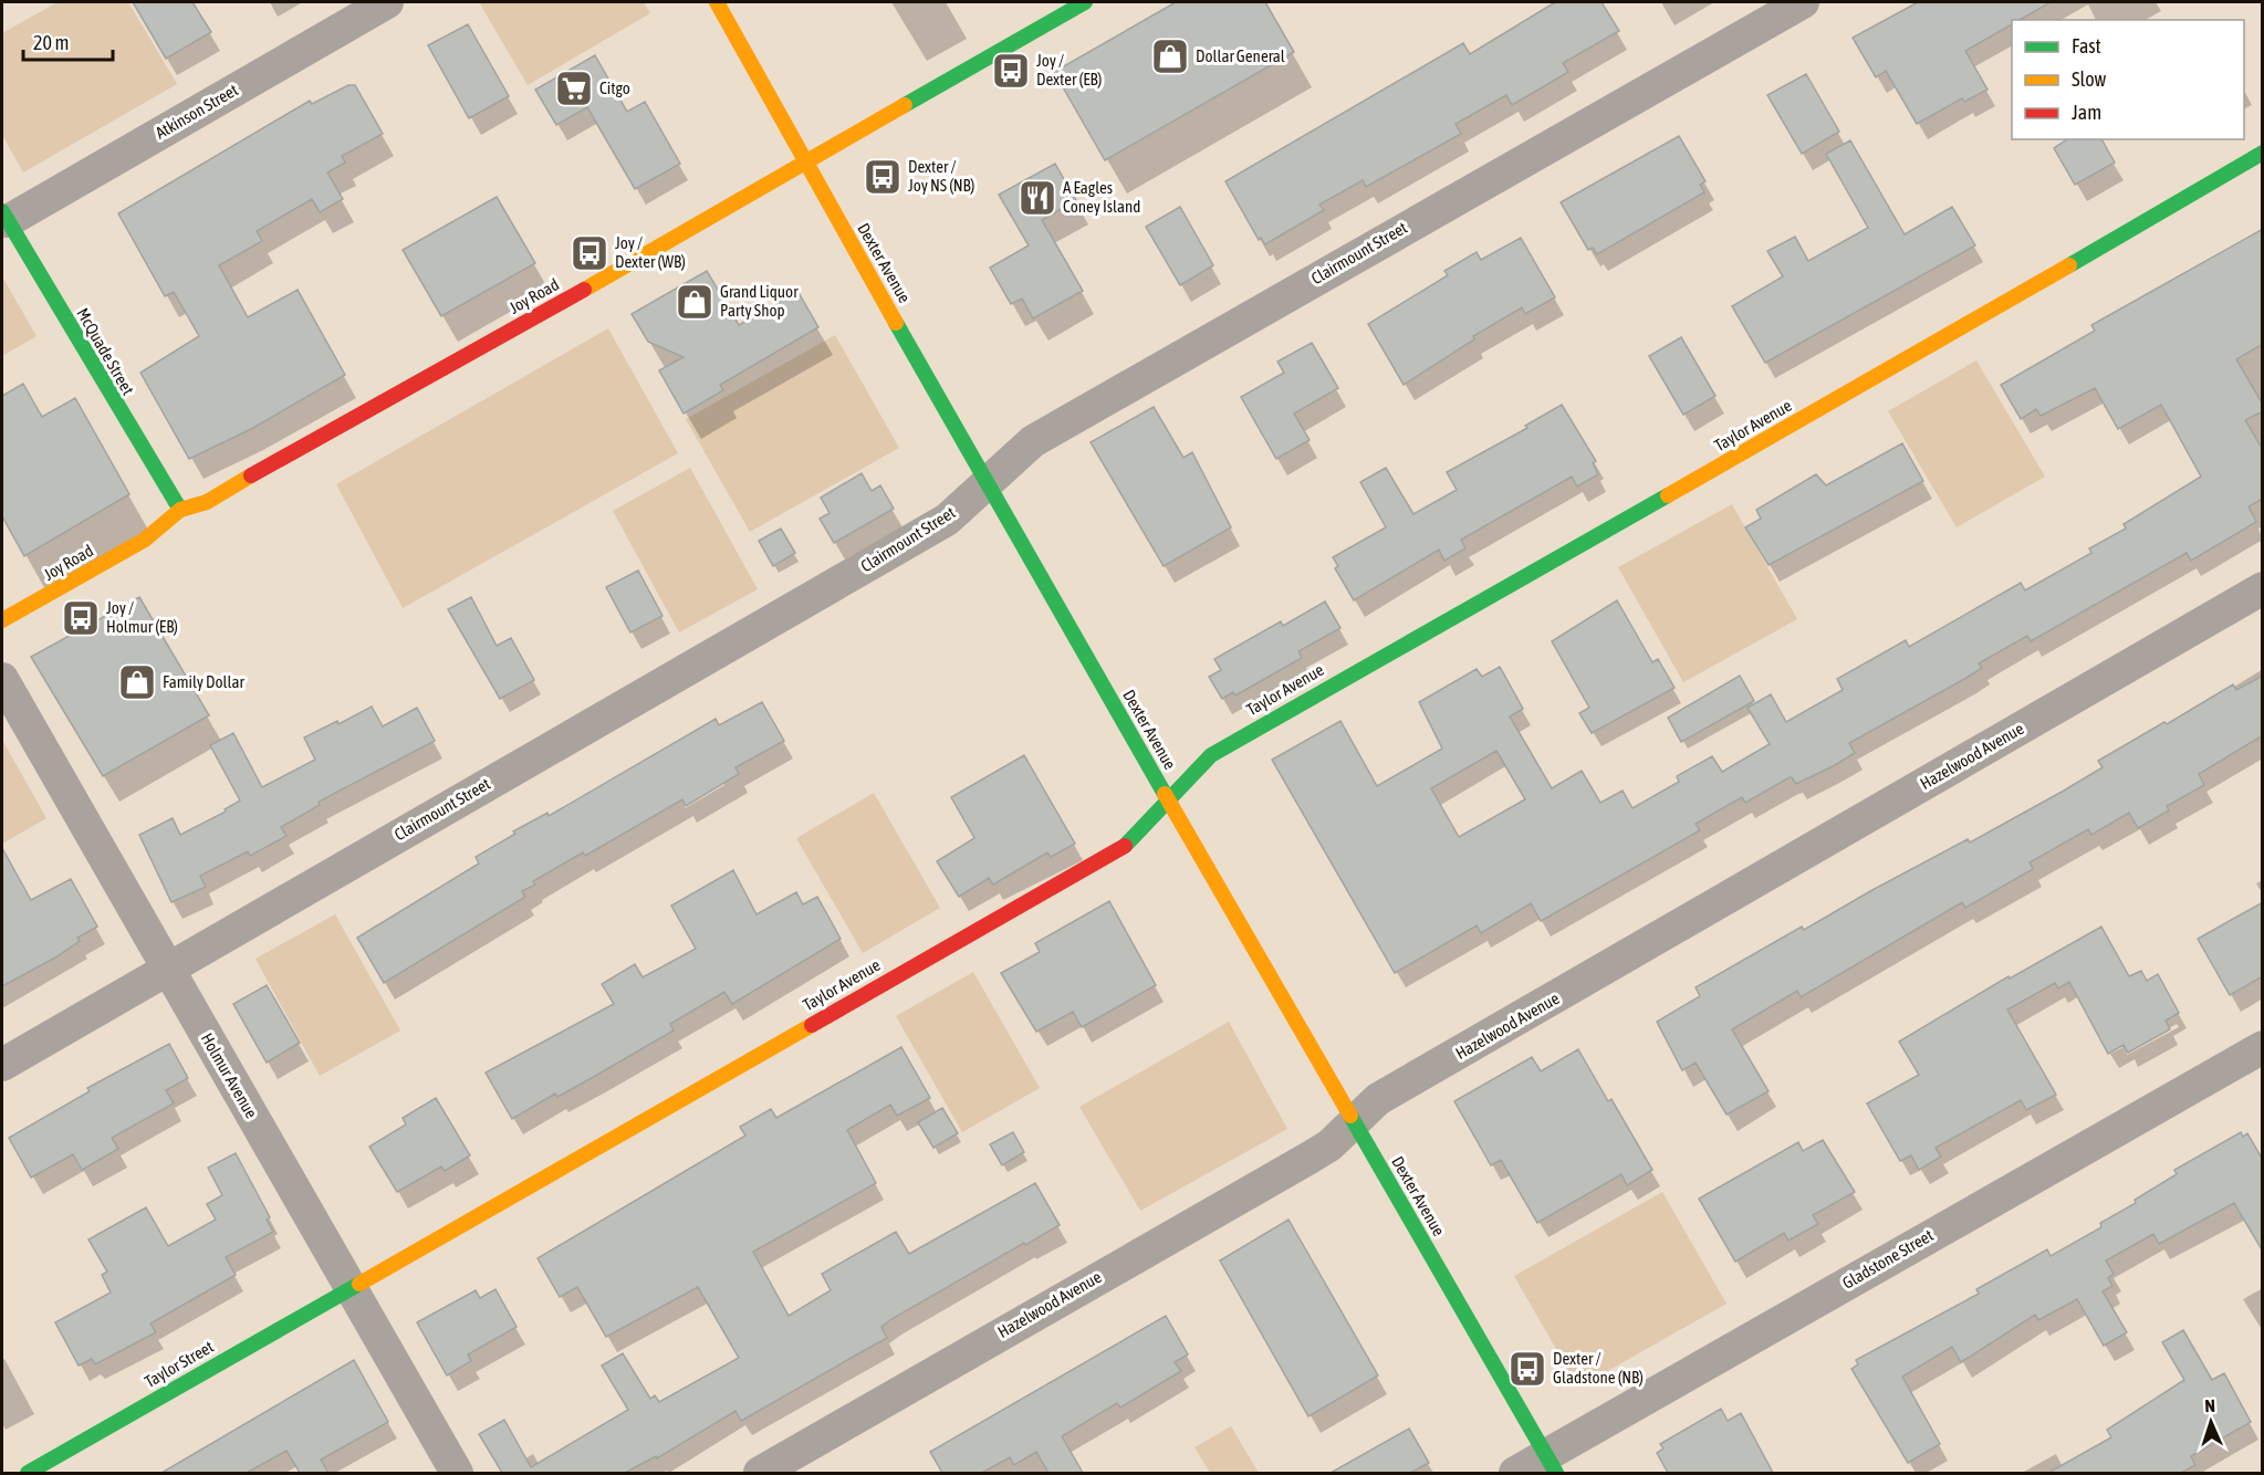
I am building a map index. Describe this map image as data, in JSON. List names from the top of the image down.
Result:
{
  "streets": {
    "street": [
      "Atkinson Street",
      "Clairmount Street",
      "Dexter Avenue",
      "Joy Road",
      "McQuade Street",
      "Taylor Avenue",
      "Hazelwood Avenue",
      "Holmur Avenue",
      "Gladstone Street",
      "Taylor Street"
    ]
  },
  "crossings": [
    ["Atkinson Street", "McQuade Street"],
    ["Clairmount Street", "Dexter Avenue"],
    ["Clairmount Street", "Holmur Avenue"],
    ["Dexter Avenue", "Joy Road"],
    ["Dexter Avenue", "Taylor Avenue"],
    ["Dexter Avenue", "Hazelwood Avenue"],
    ["Dexter Avenue", "Gladstone Street"],
    ["Joy Road", "McQuade Street"],
    ["Taylor Avenue", "Holmur Avenue"],
    ["Taylor Avenue", "Taylor Street"],
    ["Holmur Avenue", "Taylor Street"]
  ],
  "places": {
    "shop": ["Dollar General", "Grand Liquor Party Shop", "Family Dollar"],
    "bus stop": [
      "Joy / Dexter (EB)",
      "Dexter / Joy NS (NB)",
      "Joy / Dexter (WB)",
      "Joy / Holmur (EB)",
      "Dexter / Gladstone (NB)"
    ],
    "supermarket": ["Citgo"],
    "restaurant": ["A Eagles Coney Island"]
  },
  "legend": ["Fast", "Slow", "Jam"],
  "scale_bar": "20 m",
  "north": "top"
}
